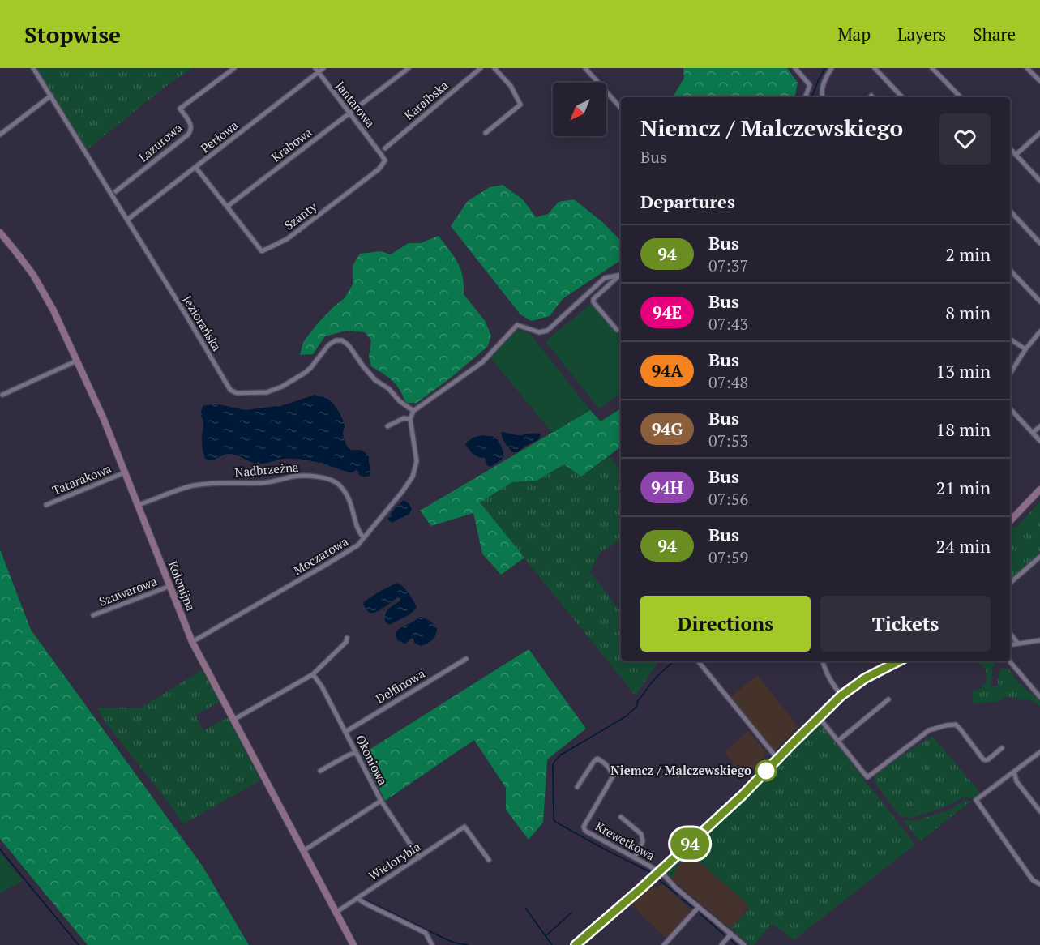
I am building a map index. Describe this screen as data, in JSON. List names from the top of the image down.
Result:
{
  "streets": {
    "street": [
      "Karaibska",
      "Jantarowa",
      "Perłowa",
      "Lazurowa",
      "Krabowa",
      "Szanty",
      "Jeziorańska",
      "Nadbrzeżna",
      "Tatarakowa",
      "Moczarowa",
      "Kolonijna",
      "Szuwarowa",
      "Delfinowa",
      "Okoniowa",
      "Krewetkowa",
      "Wielorybia"
    ]
  },
  "crossings": [
    ["Jantarowa", "Perłowa"],
    ["Jantarowa", "Krabowa"],
    ["Jantarowa", "Szanty"],
    ["Perłowa", "Jeziorańska"],
    ["Krabowa", "Szanty"],
    ["Nadbrzeżna", "Moczarowa"],
    ["Nadbrzeżna", "Kolonijna"],
    ["Tatarakowa", "Kolonijna"],
    ["Moczarowa", "Kolonijna"],
    ["Kolonijna", "Szuwarowa"],
    ["Kolonijna", "Okoniowa"],
    ["Kolonijna", "Wielorybia"],
    ["Delfinowa", "Okoniowa"]
  ],
  "places": ["Niemcz / Malczewskiego"],
  "lines": ["bus line 94"],
  "north": "bottom left",
  "page": {
    "header": "Stopwise",
    "nav": ["Map", "Layers", "Share"],
    "on_map": "94",
    "heading": [
      ["Niemcz / Malczewskiego", "Bus"],
      "Departures"
    ],
    "list": [
      {
        "mark": "94",
        "name": "Bus",
        "note": "07:37",
        "value": "2 min"
      },
      {
        "mark": "94E",
        "name": "Bus",
        "note": "07:43",
        "value": "8 min"
      },
      {
        "mark": "94A",
        "name": "Bus",
        "note": "07:48",
        "value": "13 min"
      },
      {
        "mark": "94G",
        "name": "Bus",
        "note": "07:53",
        "value": "18 min"
      },
      {
        "mark": "94H",
        "name": "Bus",
        "note": "07:56",
        "value": "21 min"
      },
      {
        "mark": "94",
        "name": "Bus",
        "note": "07:59",
        "value": "24 min"
      }
    ],
    "buttons": ["Directions", "Tickets"]
  }
}
